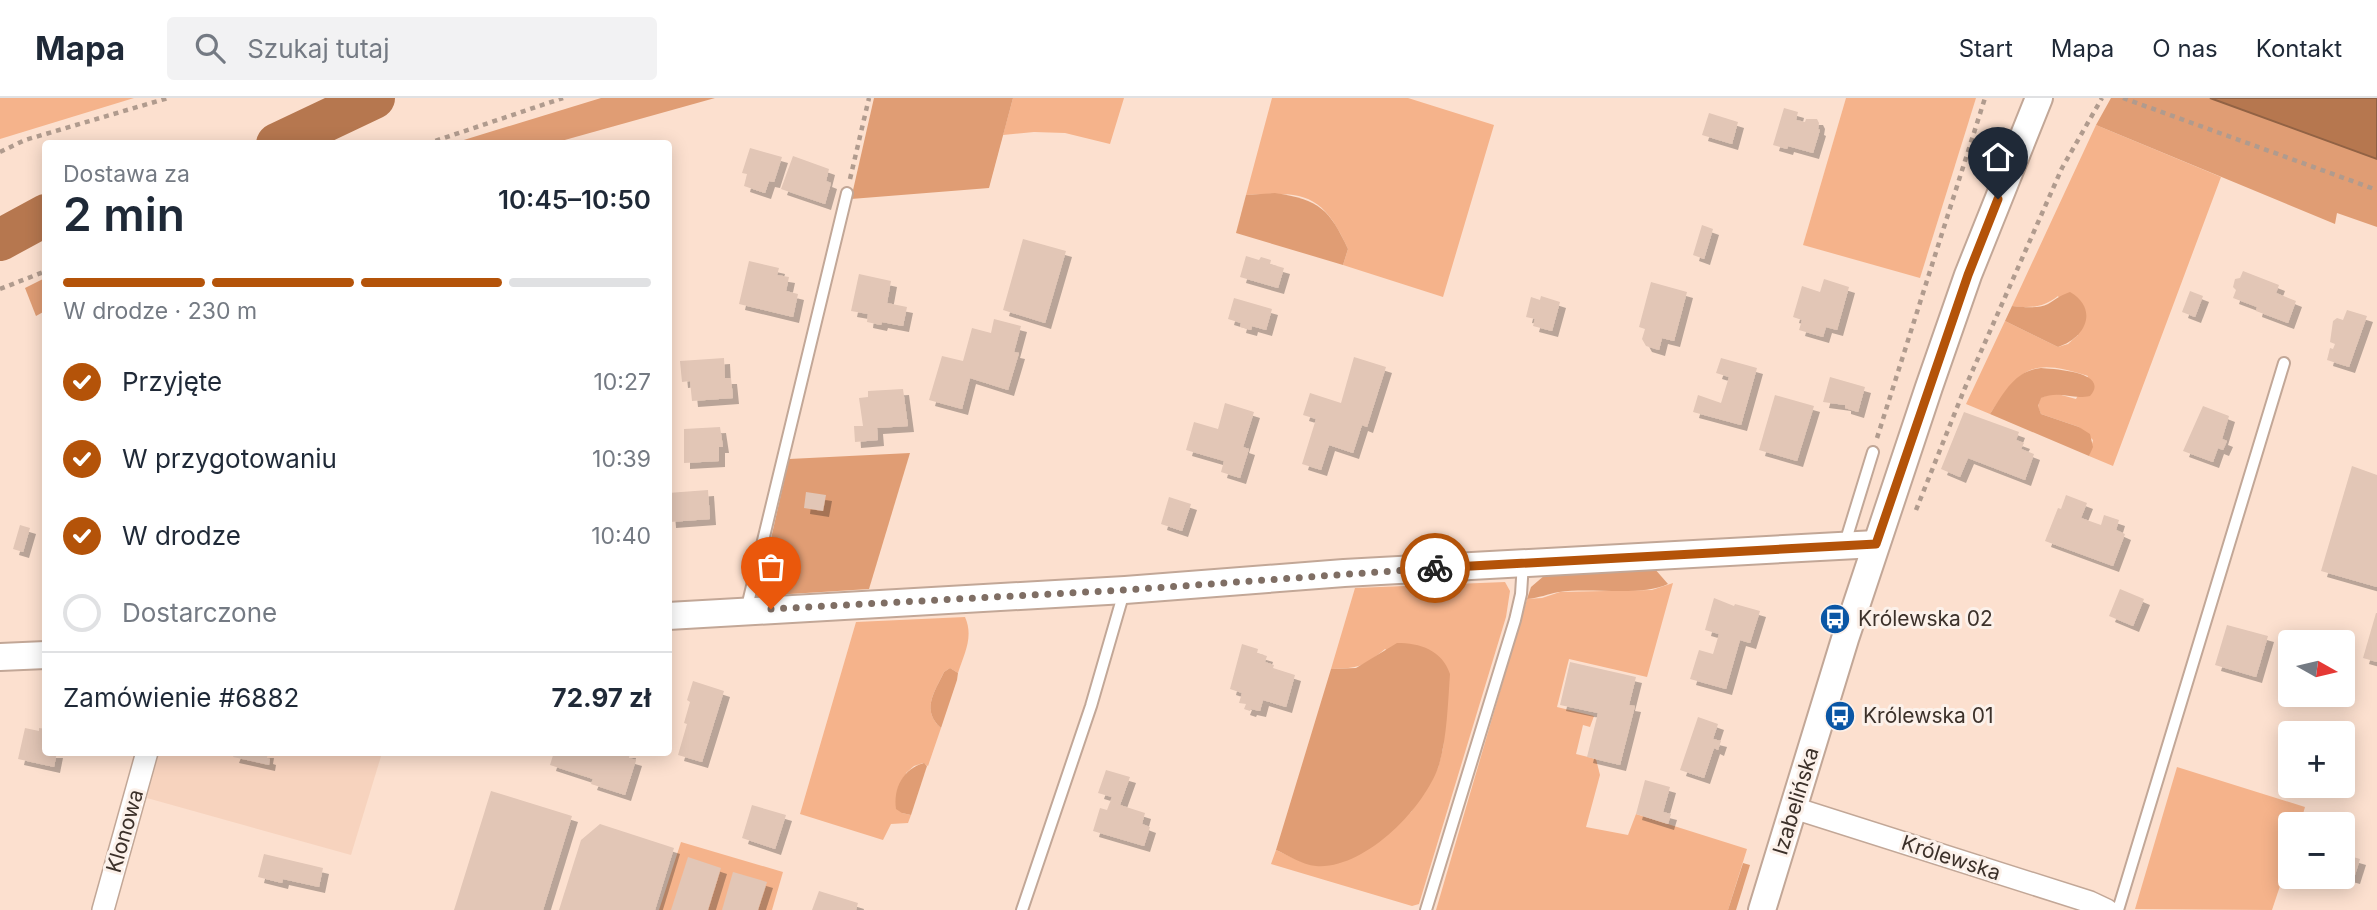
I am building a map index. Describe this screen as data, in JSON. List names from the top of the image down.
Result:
{
  "streets": {
    "street": ["Izabelińska", "Klonowa", "Królewska"]
  },
  "crossings": [
    ["Izabelińska", "Królewska"]
  ],
  "places": {
    "bus stop": ["Królewska 02", "Królewska 01"]
  },
  "north": "right",
  "page": {
    "header": "Mapa",
    "search": "Szukaj tutaj",
    "nav": [
      "Start",
      "Mapa",
      "O nas",
      "Kontakt"
    ],
    "heading": ["2 min", "Dostawa za", "10:45–10:50"],
    "panel": ["Zamówienie #6882", "72.97 zł"],
    "bar": "W drodze · 230 m",
    "list": [
      ["Przyjęte", "10:27"],
      ["W przygotowaniu", "10:39"],
      ["W drodze", "10:40"],
      "Dostarczone"
    ],
    "map_buttons": ["+", "−"]
  }
}
